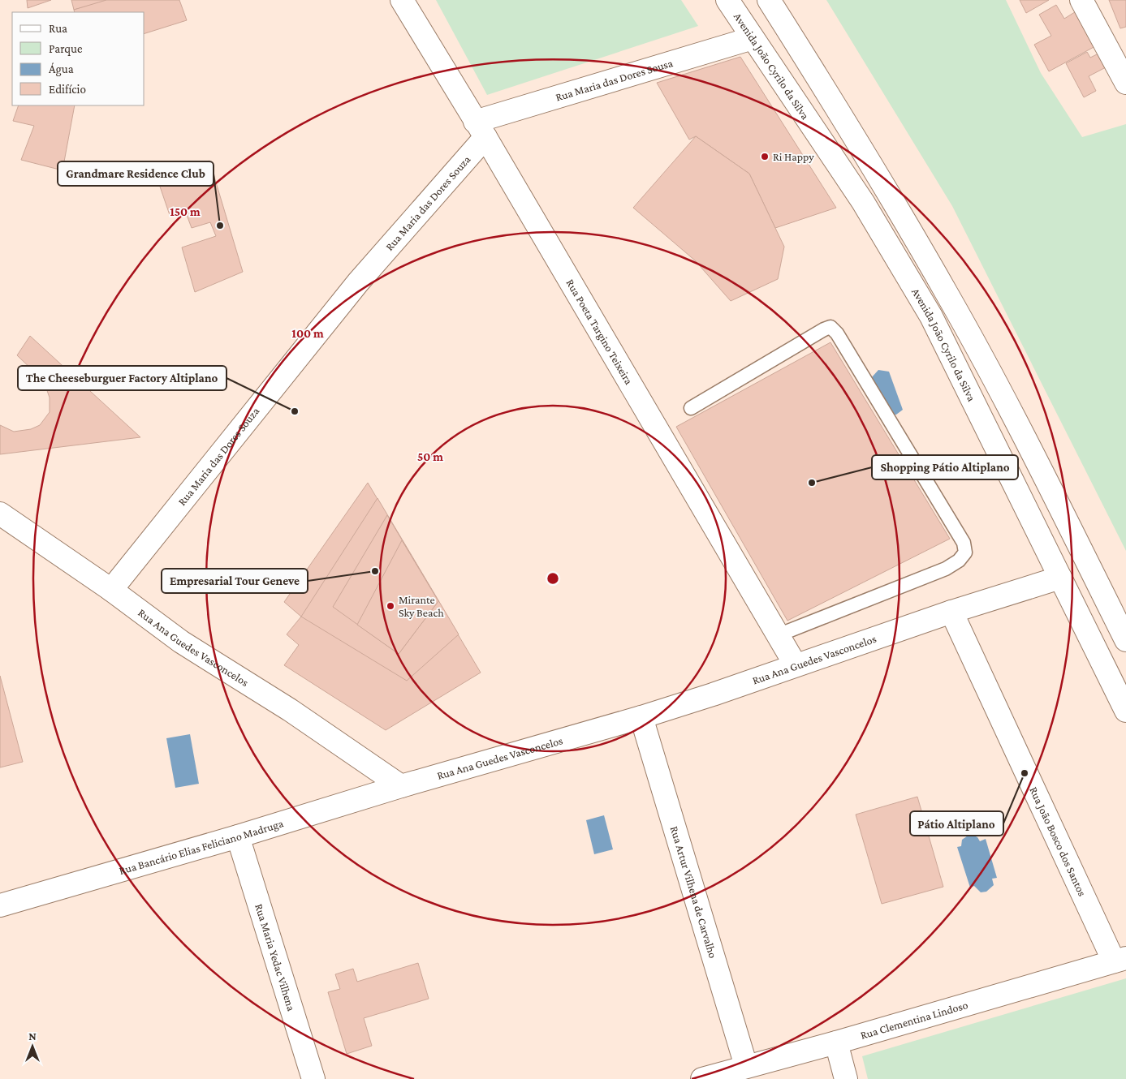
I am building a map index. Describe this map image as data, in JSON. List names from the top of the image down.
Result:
{
  "streets": {
    "street": [
      "Avenida João Cyrilo da Silva",
      "Rua Maria das Dores Sousa",
      "Rua Maria das Dores Souza",
      "Rua Poeta Targino Teixeira",
      "Rua Ana Guedes Vasconcelos",
      "Rua João Bosco dos Santos",
      "Rua Bancário Elias Feliciano Madruga",
      "Rua Artur Vilhena de Carvalho",
      "Rua Maria Yedac Vilhena",
      "Rua Clementina Lindoso"
    ]
  },
  "crossings": [
    ["Avenida João Cyrilo da Silva", "Rua Maria das Dores Sousa"],
    ["Avenida João Cyrilo da Silva", "Rua Ana Guedes Vasconcelos"],
    ["Rua Maria das Dores Sousa", "Rua Maria das Dores Souza"],
    ["Rua Maria das Dores Sousa", "Rua Poeta Targino Teixeira"],
    ["Rua Maria das Dores Souza", "Rua Poeta Targino Teixeira"],
    ["Rua Maria das Dores Souza", "Rua Ana Guedes Vasconcelos"],
    ["Rua Poeta Targino Teixeira", "Rua Ana Guedes Vasconcelos"],
    ["Rua Ana Guedes Vasconcelos", "Rua João Bosco dos Santos"],
    ["Rua Ana Guedes Vasconcelos", "Rua Bancário Elias Feliciano Madruga"],
    ["Rua Ana Guedes Vasconcelos", "Rua Artur Vilhena de Carvalho"],
    ["Rua João Bosco dos Santos", "Rua Clementina Lindoso"],
    ["Rua Bancário Elias Feliciano Madruga", "Rua Maria Yedac Vilhena"],
    ["Rua Artur Vilhena de Carvalho", "Rua Clementina Lindoso"]
  ],
  "places": [
    "Ri Happy",
    "Grandmare Residence Club",
    "The Cheeseburguer Factory Altiplano",
    "Shopping Pátio Altiplano",
    "Empresarial Tour Geneve",
    "Mirante Sky Beach",
    "Pátio Altiplano"
  ],
  "legend": [
    "Rua",
    "Parque",
    "Água",
    "Edifício"
  ],
  "north": "top",
  "rings": ["150 m", "100 m", "50 m"]
}
